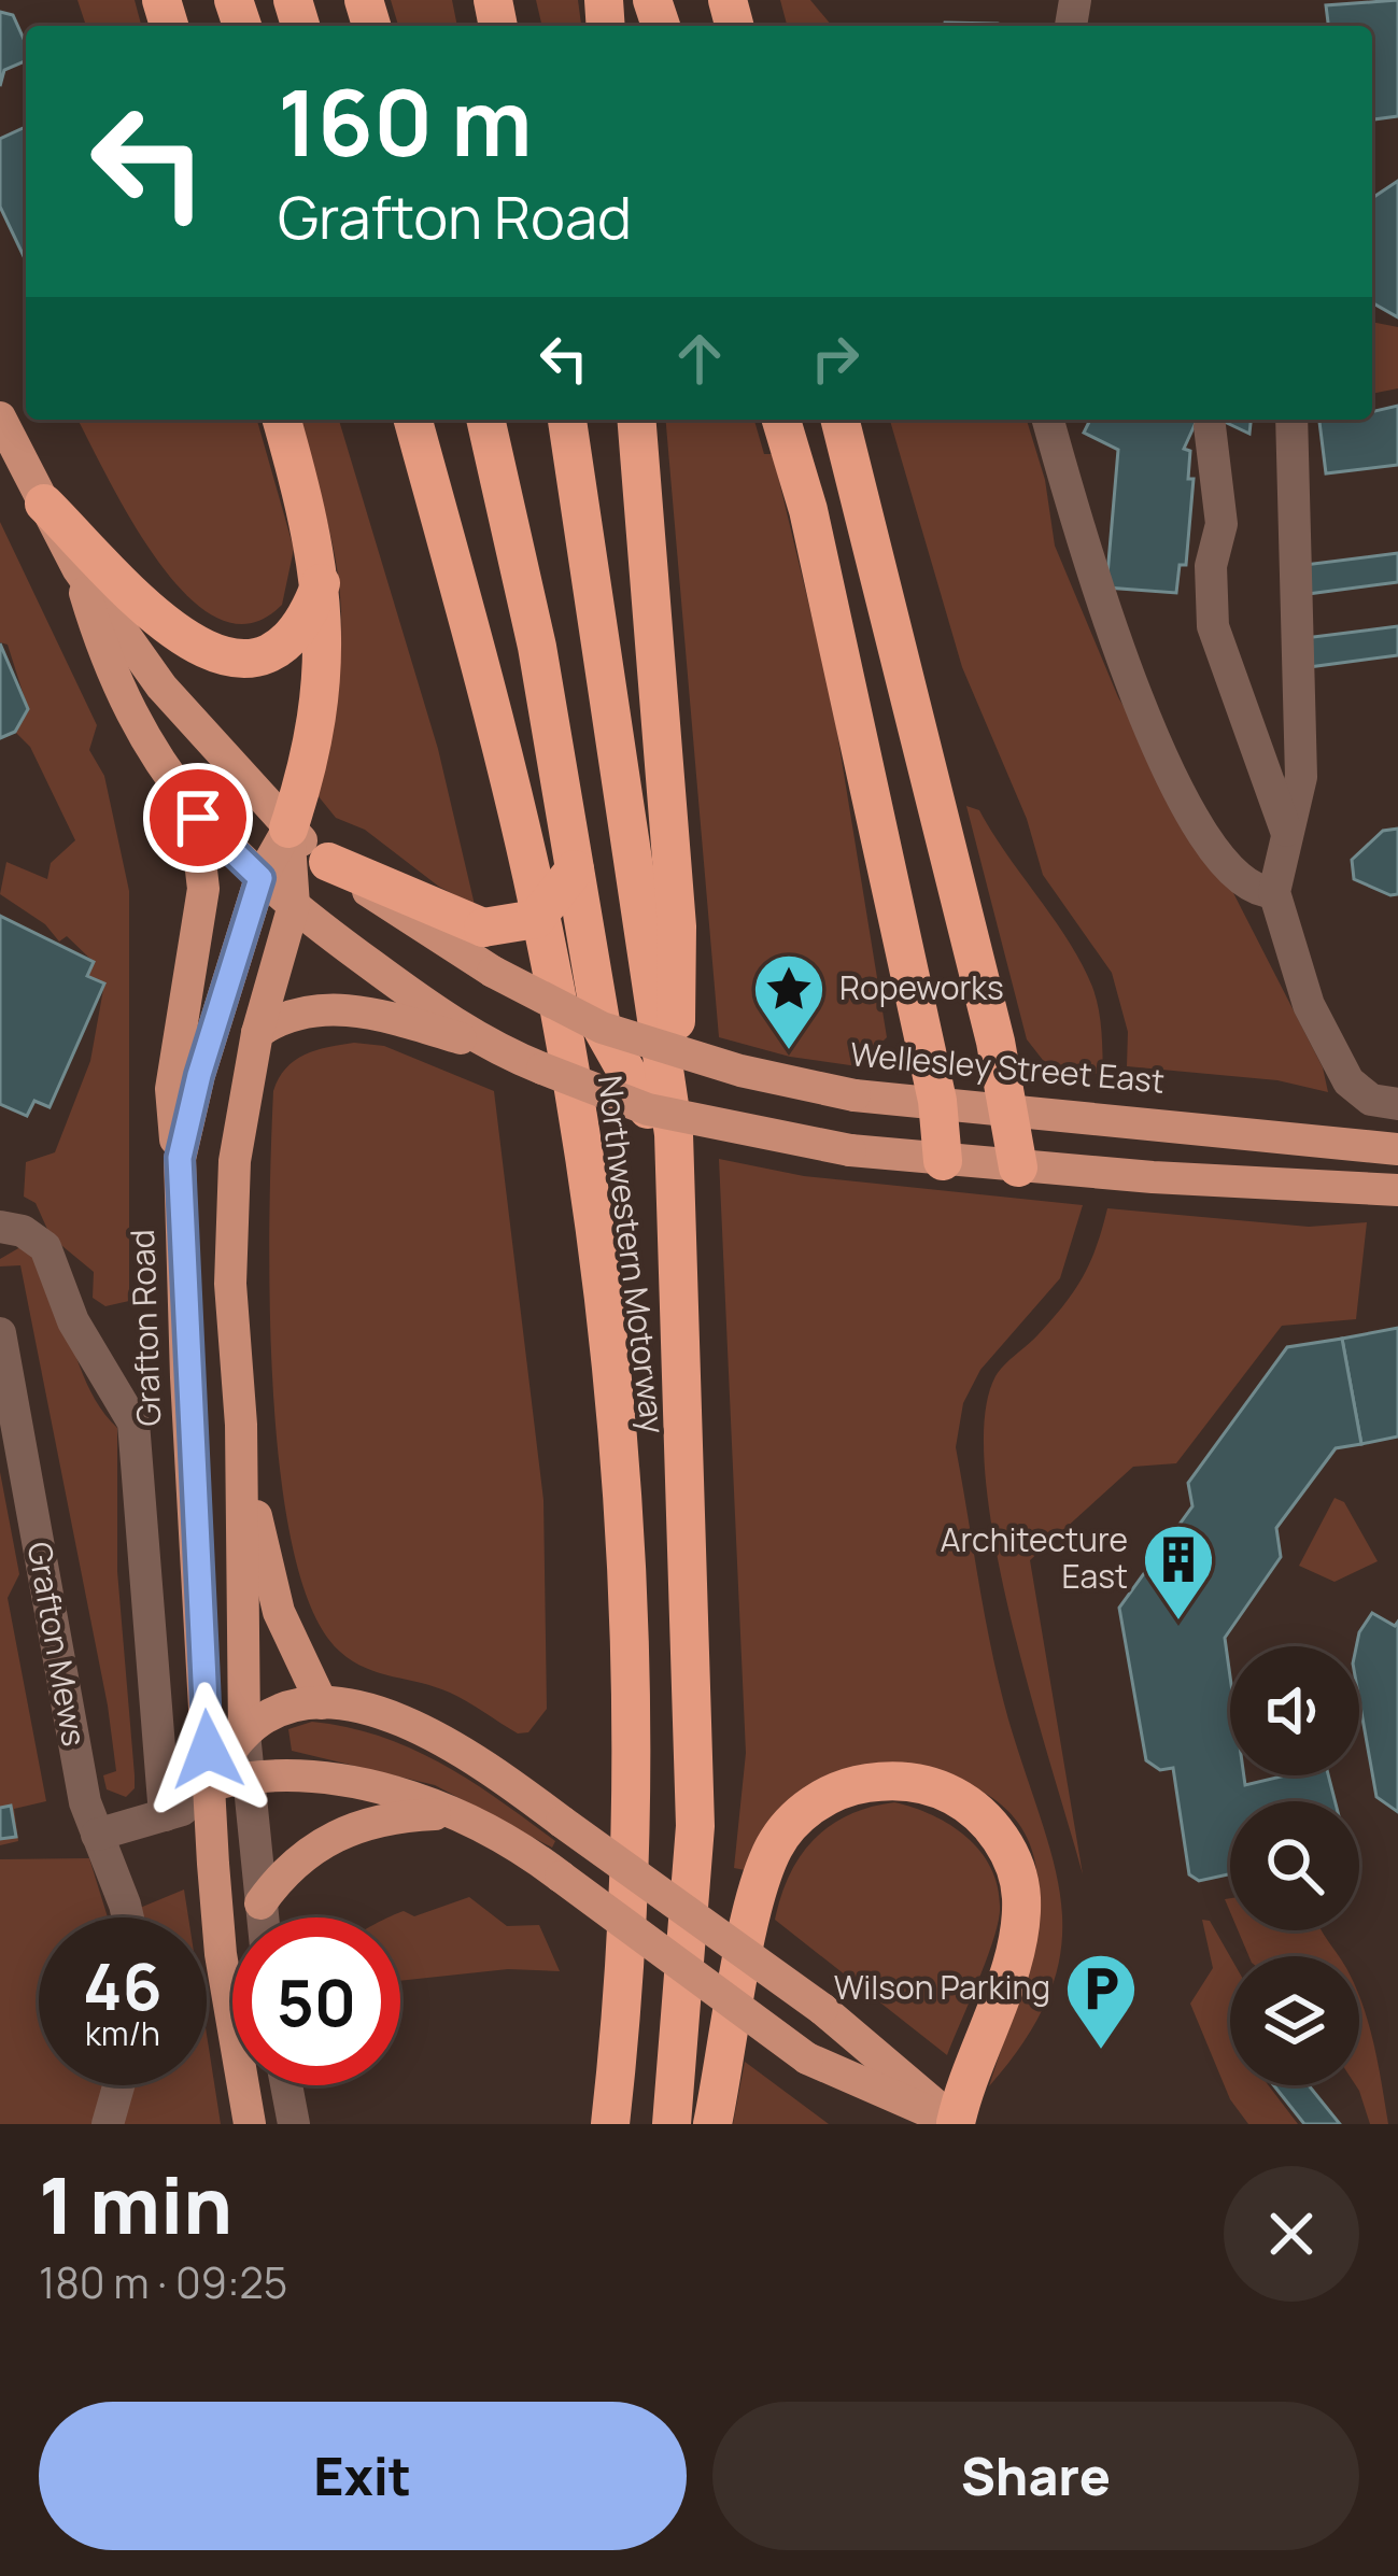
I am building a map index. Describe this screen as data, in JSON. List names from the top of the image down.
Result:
{
  "streets": {
    "highway": ["Northwestern Motorway"],
    "main road": ["Wellesley Street East", "Grafton Road"],
    "street": ["Grafton Mews"]
  },
  "crossings": [
    ["Wellesley Street East", "Grafton Road"]
  ],
  "places": {
    "place": ["Ropeworks"],
    "building": ["Architecture East"],
    "parking": ["Wilson Parking"]
  },
  "page": {
    "turn": ["160 m", "Grafton Road"],
    "speed": "46 km/h",
    "limit": "50",
    "heading": ["1 min", "180 m · 09:25"],
    "buttons": ["Exit", "Share"]
  }
}
